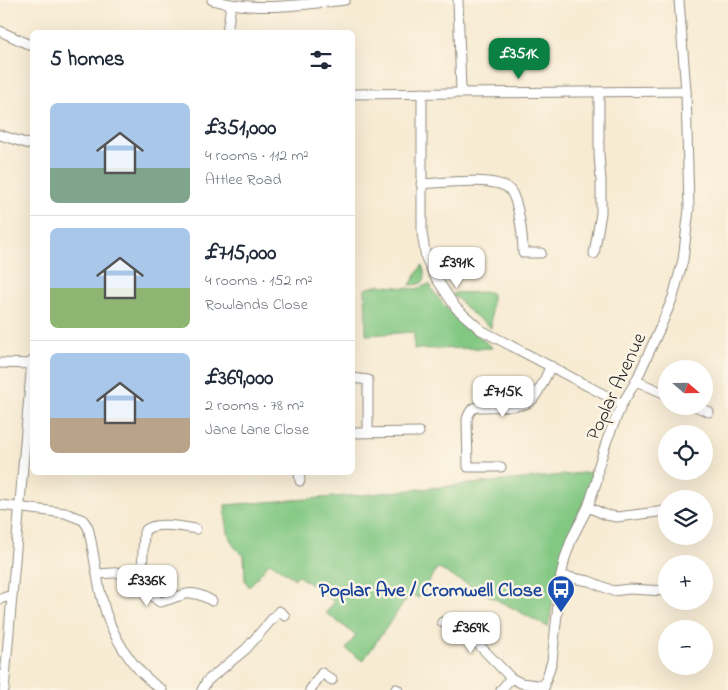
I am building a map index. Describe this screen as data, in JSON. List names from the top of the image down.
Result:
{
  "streets": {
    "street": ["Poplar Avenue"]
  },
  "places": {
    "bus stop": ["Poplar Ave / Cromwell Close"]
  },
  "north": "right",
  "page": {
    "heading": "5 homes",
    "price": [
      "£351K",
      "£391K",
      "£715K",
      "£336K",
      "£369K"
    ],
    "list": [
      {
        "name": "£351,000",
        "note": "4 rooms · 112 m² · Attlee Road"
      },
      {
        "name": "£715,000",
        "note": "4 rooms · 152 m² · Rowlands Close"
      },
      {
        "name": "£369,000",
        "note": "2 rooms · 78 m² · Jane Lane Close"
      }
    ],
    "map_buttons": ["+", "−"]
  }
}
